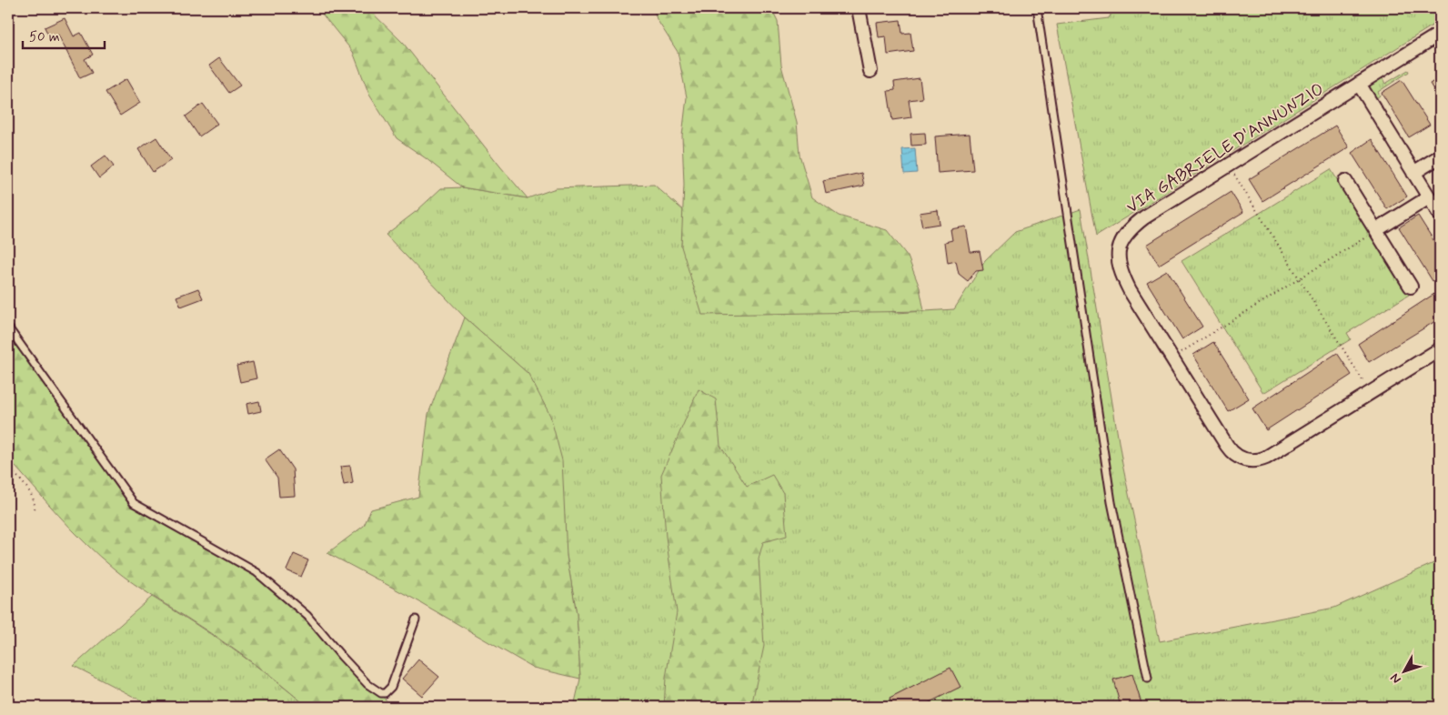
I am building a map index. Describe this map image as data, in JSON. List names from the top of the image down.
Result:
{
  "streets": {
    "street": ["VIA GABRIELE D'ANNUNZIO"]
  },
  "scale_bar": "50 m",
  "north": "bottom left"
}
